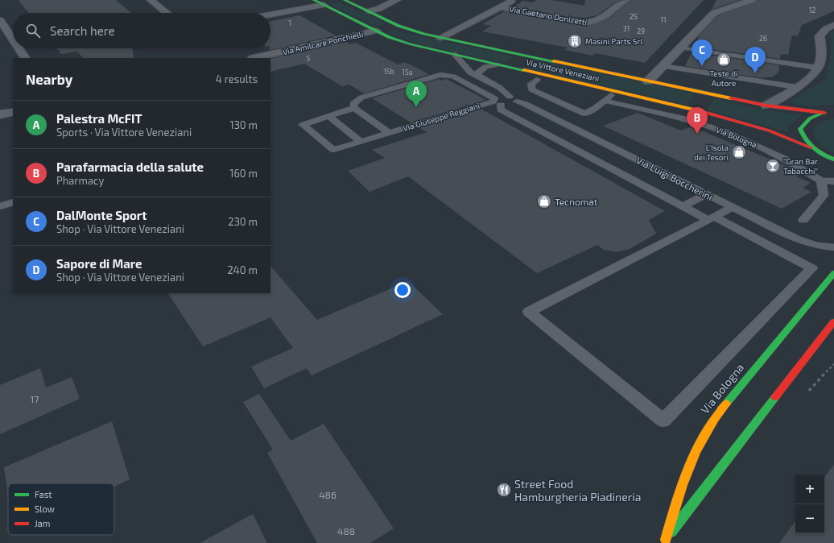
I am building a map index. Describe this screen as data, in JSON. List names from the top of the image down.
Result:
{
  "streets": {
    "main road": ["Via Vittore Veneziani", "Via Bologna"],
    "street": ["Via Gaetano Donizetti", "Via Amilcare Ponchielli"],
    "lane": ["Via Giuseppe Reggiani", "Via Luigi Boccherini"]
  },
  "crossings": [
    ["Via Amilcare Ponchielli", "Via Vittore Veneziani"],
    ["Via Vittore Veneziani", "Via Luigi Boccherini"],
    ["Via Giuseppe Reggiani", "Via Luigi Boccherini"]
  ],
  "places": {
    "building": ["Masini Parts Srl"],
    "shop": ["Teste di Autore", "L'Isola dei Tesori", "Tecnomat"],
    "bar": ["\"Gran Bar Tabacchi\""],
    "restaurant": ["Street Food Hamburgheria Piadineria"]
  },
  "house_numbers": [
    "12",
    "25",
    "11",
    "1",
    "31",
    "29",
    "26",
    "5",
    "15b",
    "15a",
    "17",
    "486",
    "488"
  ],
  "legend": ["Fast", "Slow", "Jam"],
  "page": {
    "search": "Search here",
    "pins": [
      "C",
      "D",
      "A",
      "B"
    ],
    "heading": ["Nearby", "4 results"],
    "list": [
      {
        "mark": "A",
        "name": "Palestra McFIT",
        "note": "Sports · Via Vittore Veneziani",
        "value": "130 m"
      },
      {
        "mark": "B",
        "name": "Parafarmacia della salute",
        "note": "Pharmacy",
        "value": "160 m"
      },
      {
        "mark": "C",
        "name": "DalMonte Sport",
        "note": "Shop · Via Vittore Veneziani",
        "value": "230 m"
      },
      {
        "mark": "D",
        "name": "Sapore di Mare",
        "note": "Shop · Via Vittore Veneziani",
        "value": "240 m"
      }
    ],
    "map_buttons": ["+", "−"]
  }
}
